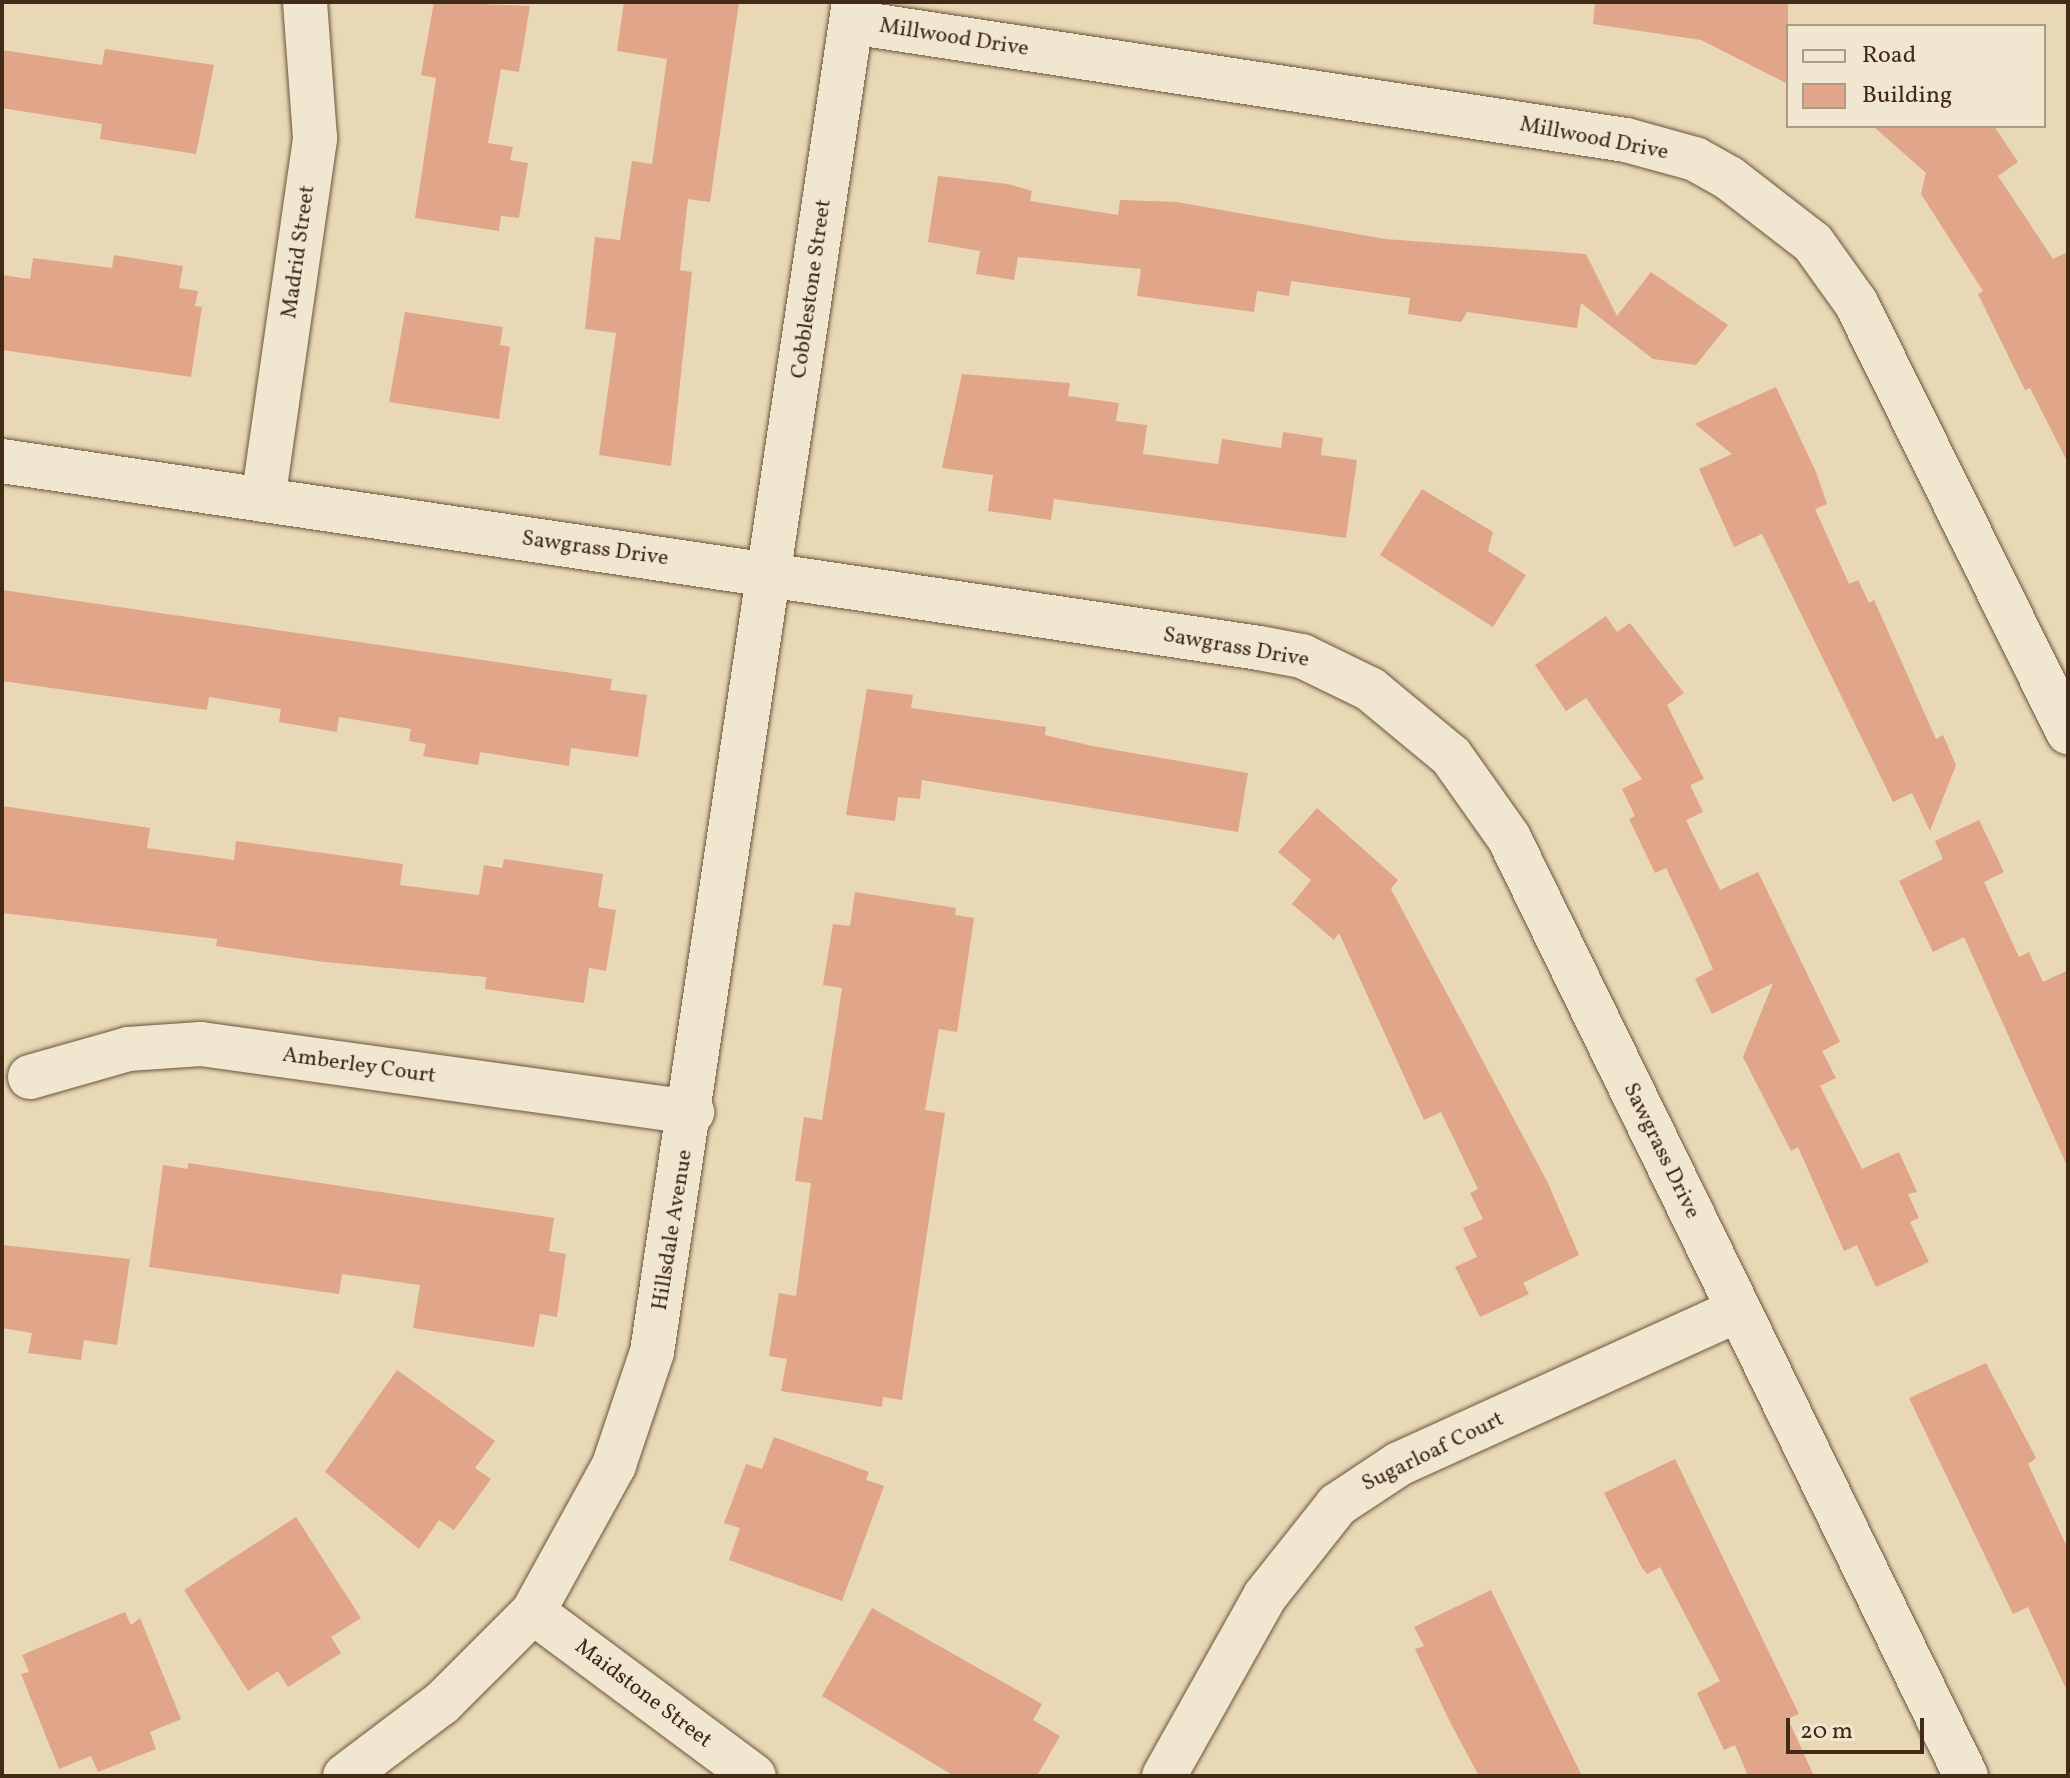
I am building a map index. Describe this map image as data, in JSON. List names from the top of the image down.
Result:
{
  "streets": {
    "street": [
      "Millwood Drive",
      "Madrid Street",
      "Cobblestone Street",
      "Sawgrass Drive",
      "Amberley Court",
      "Hillsdale Avenue",
      "Sugarloaf Court",
      "Maidstone Street"
    ]
  },
  "crossings": [
    ["Millwood Drive", "Cobblestone Street"],
    ["Madrid Street", "Sawgrass Drive"],
    ["Cobblestone Street", "Sawgrass Drive"],
    ["Cobblestone Street", "Hillsdale Avenue"],
    ["Sawgrass Drive", "Hillsdale Avenue"],
    ["Sawgrass Drive", "Sugarloaf Court"],
    ["Amberley Court", "Hillsdale Avenue"],
    ["Hillsdale Avenue", "Maidstone Street"]
  ],
  "legend": ["Road", "Building"],
  "scale_bar": "20 m"
}
